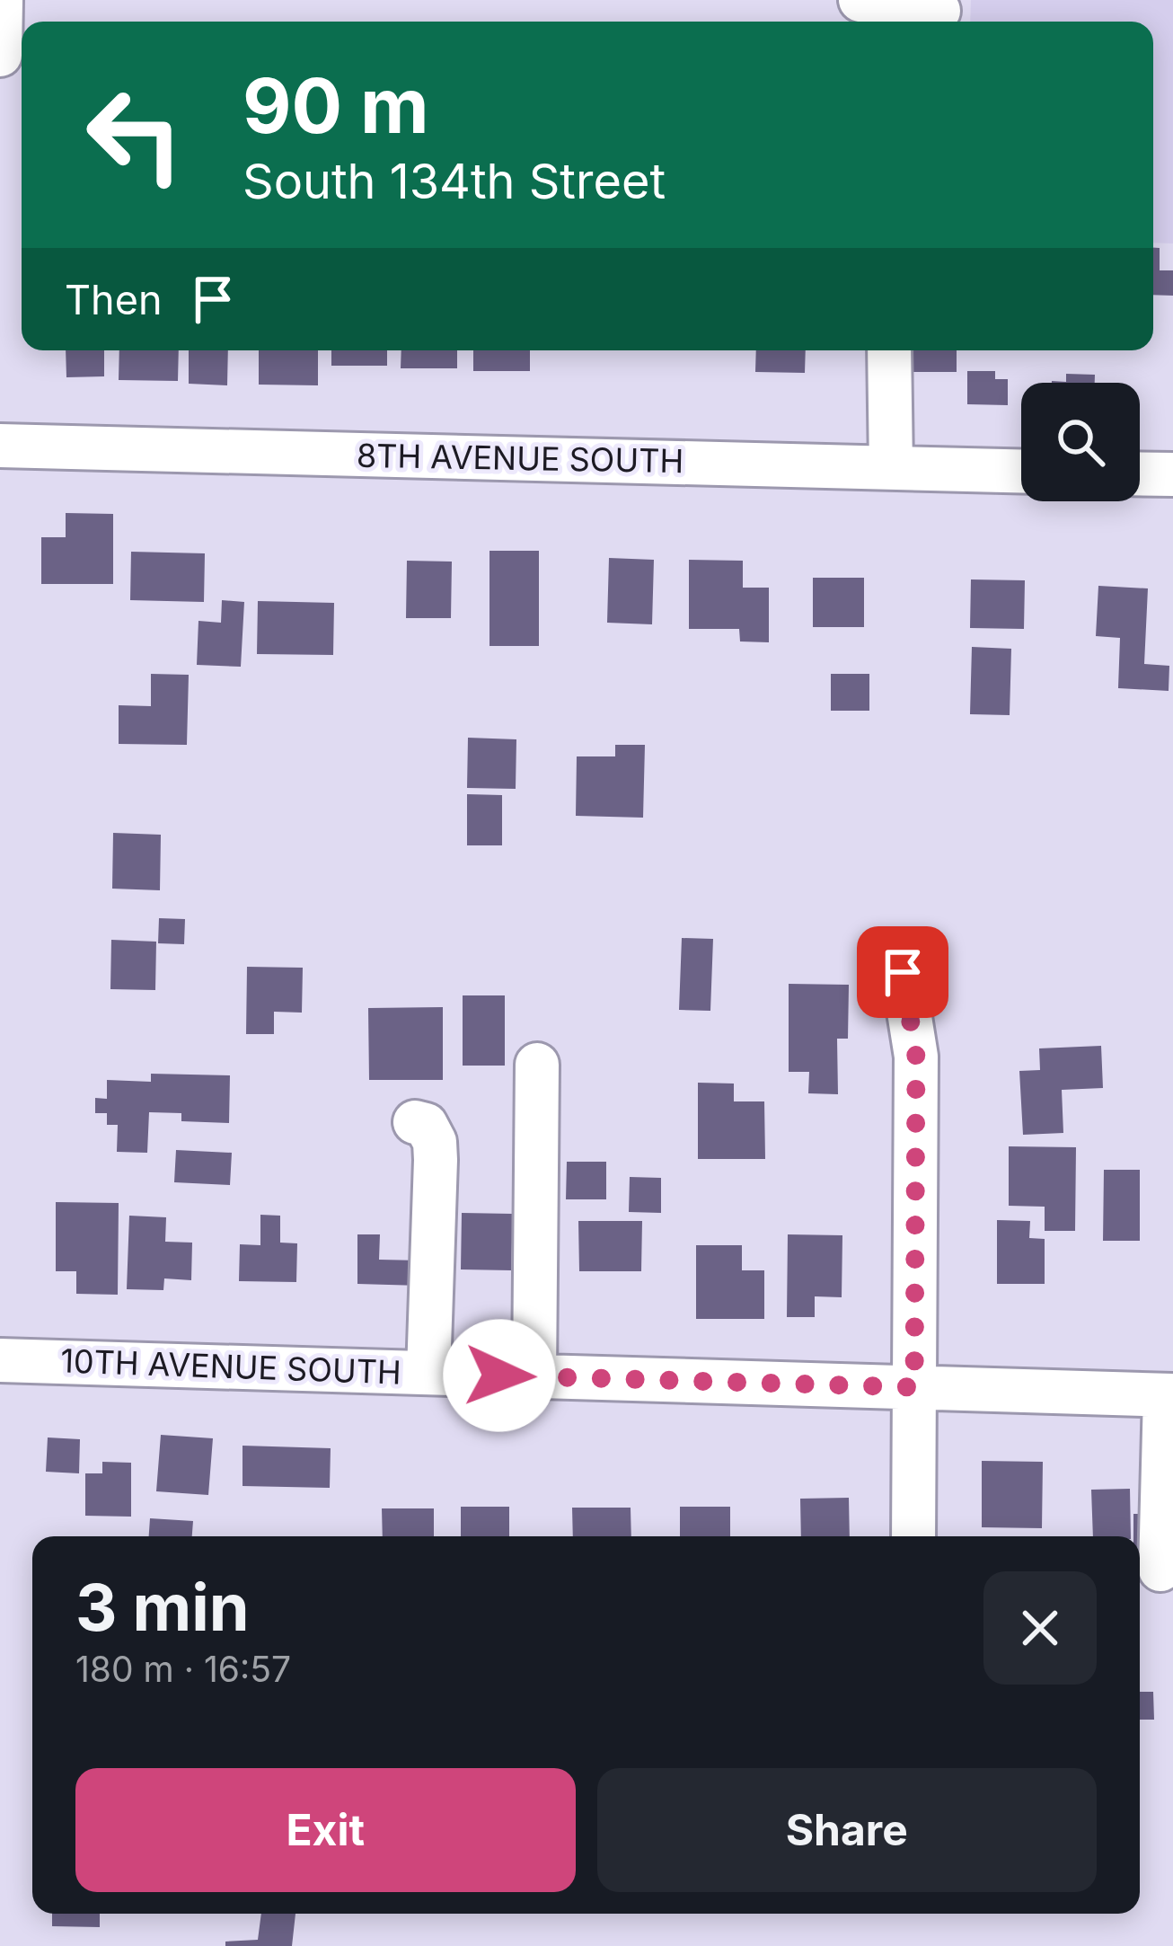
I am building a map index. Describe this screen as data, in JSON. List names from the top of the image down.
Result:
{
  "streets": {
    "street": ["8TH AVENUE SOUTH", "10TH AVENUE SOUTH"]
  },
  "page": {
    "turn": ["90 m", "South 134th Street"],
    "then": "Then",
    "heading": ["3 min", "180 m · 16:57"],
    "buttons": ["Exit", "Share"]
  }
}
